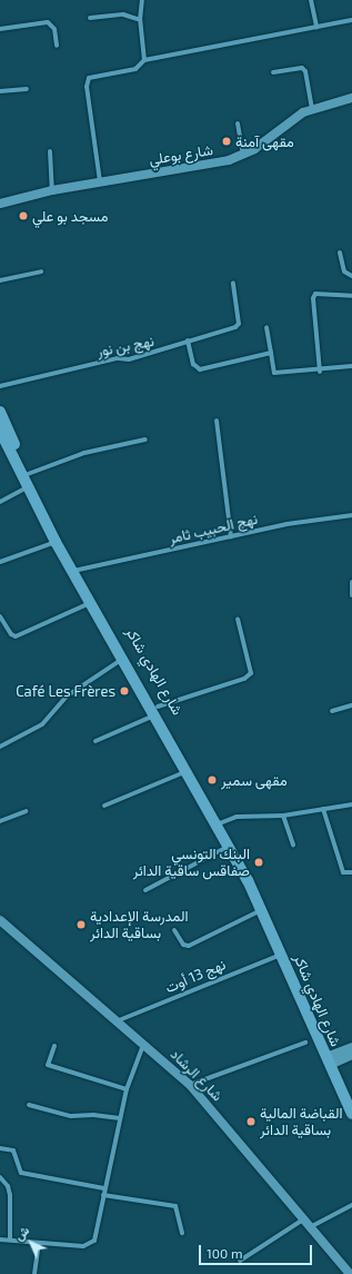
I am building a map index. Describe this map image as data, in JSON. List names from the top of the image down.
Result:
{
  "streets": {
    "main road": ["شارع الهادي شاكر"],
    "street": [
      "شارع بوعلي",
      "نهج بن نور",
      "نهج الحبيب ثامر",
      "نهج 13 أوت",
      "شارع الرشاد"
    ]
  },
  "crossings": [
    ["نهج الحبيب ثامر", "شارع الهادي شاكر"],
    ["شارع الهادي شاكر", "نهج 13 أوت"],
    ["نهج 13 أوت", "شارع الرشاد"]
  ],
  "places": [
    "مقهى آمنة",
    "مسجد بو علي",
    "Café Les Frères",
    "مقهى سمير",
    "البنك التونسي صفاقس ساقية الدائر",
    "المدرسة الإعدادية بساقية الدائر",
    "القباضة المالية بساقية الدائر"
  ],
  "scale_bar": "100 m",
  "north": "top left"
}
